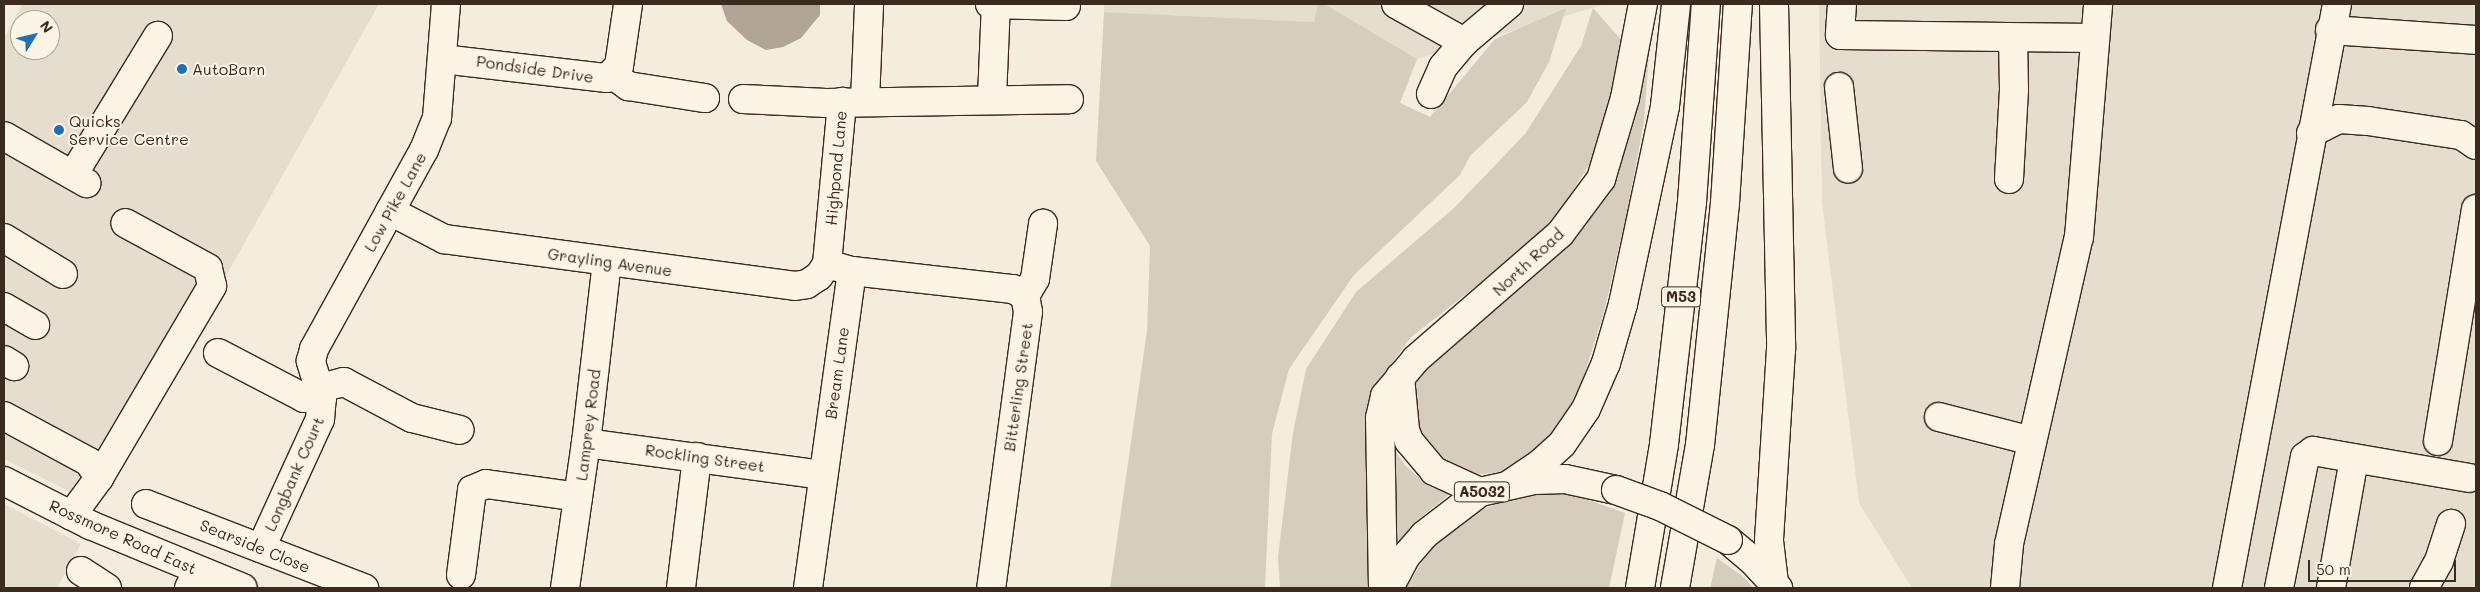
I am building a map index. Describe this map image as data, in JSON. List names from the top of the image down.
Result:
{
  "streets": {
    "main road": [
      "Pondside Drive",
      "Highpond Lane",
      "Low Pike Lane",
      "Grayling Avenue",
      "North Road",
      "M53",
      "Bream Lane",
      "Bitterling Street",
      "Lamprey Road",
      "Rockling Street",
      "Longbank Court",
      "A5032",
      "Rossmore Road East",
      "Searside Close"
    ]
  },
  "crossings": [
    ["Pondside Drive", "Low Pike Lane"],
    ["Highpond Lane", "Grayling Avenue"],
    ["Highpond Lane", "Bream Lane"],
    ["Low Pike Lane", "Grayling Avenue"],
    ["Low Pike Lane", "Longbank Court"],
    ["Grayling Avenue", "Bream Lane"],
    ["Grayling Avenue", "Lamprey Road"],
    ["Bream Lane", "Rockling Street"],
    ["Lamprey Road", "Rockling Street"],
    ["Longbank Court", "Searside Close"]
  ],
  "places": ["AutoBarn", "Quicks Service Centre"],
  "scale_bar": "50 m",
  "north": "top right"
}
